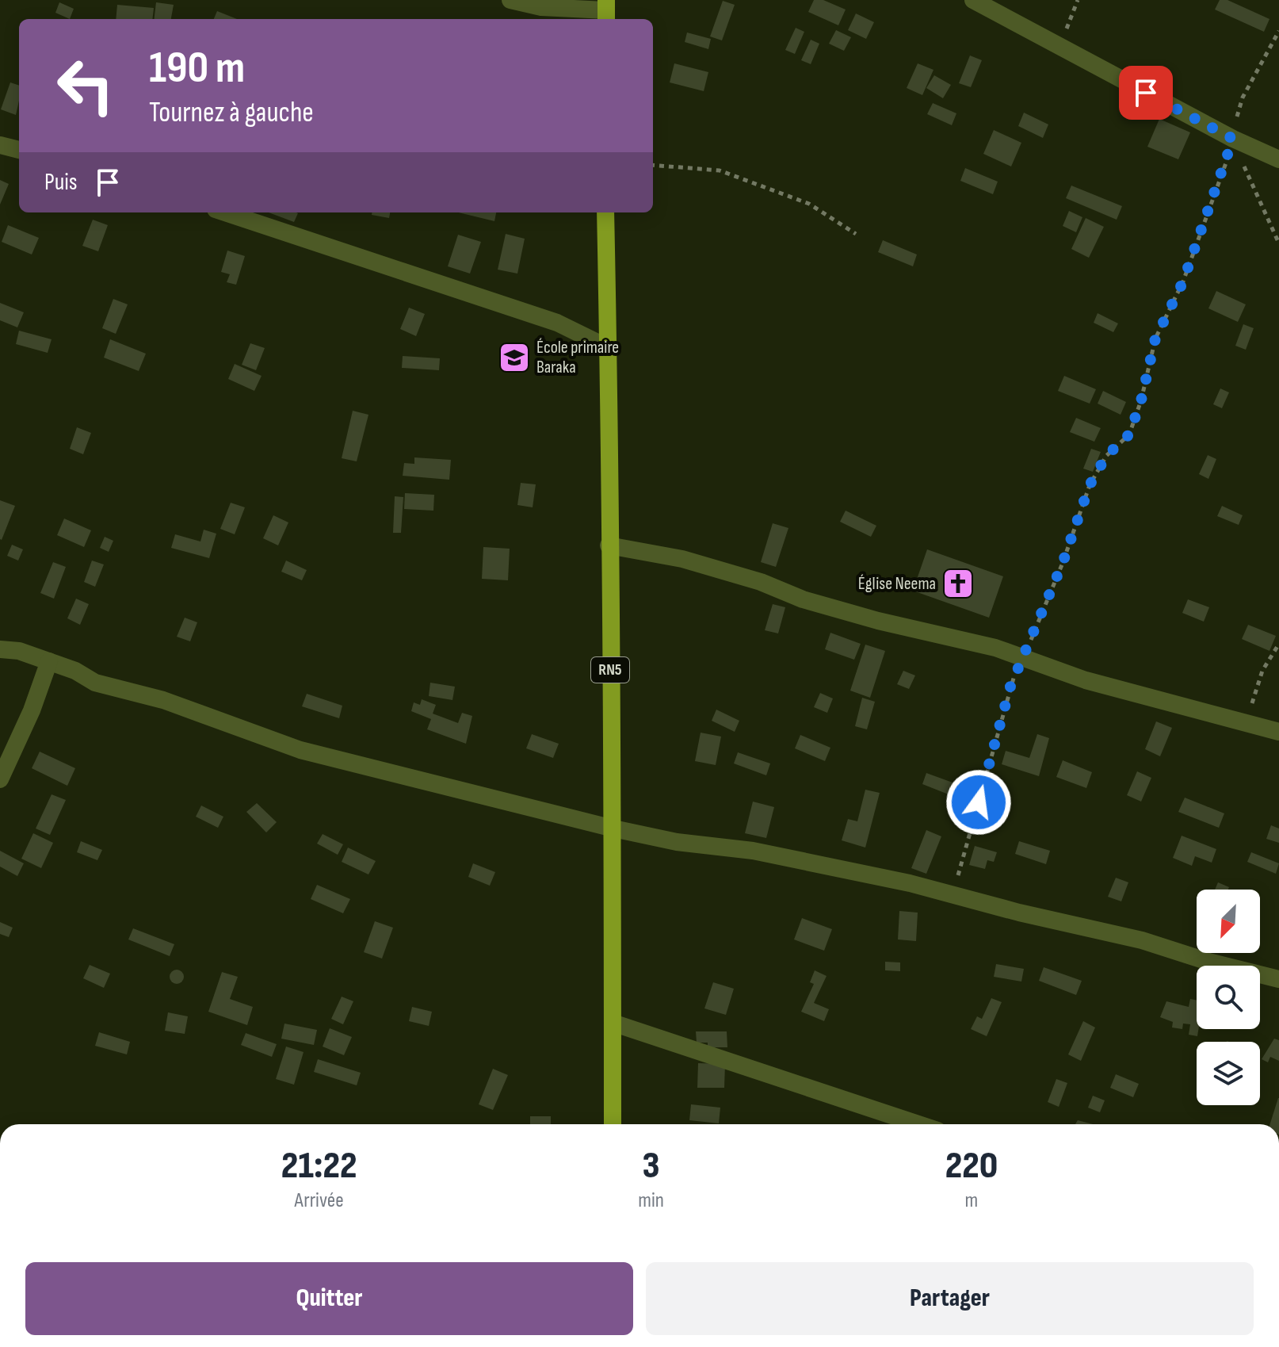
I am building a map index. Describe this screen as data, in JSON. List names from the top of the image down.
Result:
{
  "streets": {
    "highway": ["RN5"]
  },
  "places": {
    "school or university": ["École primaire Baraka"],
    "church": ["Église Neema"]
  },
  "north": "bottom left",
  "page": {
    "turn": ["190 m", "Tournez à gauche"],
    "then": "Puis",
    "eta": [
      "21:22",
      "Arrivée",
      "3",
      "min",
      "220",
      "m"
    ],
    "buttons": ["Quitter", "Partager"]
  }
}
